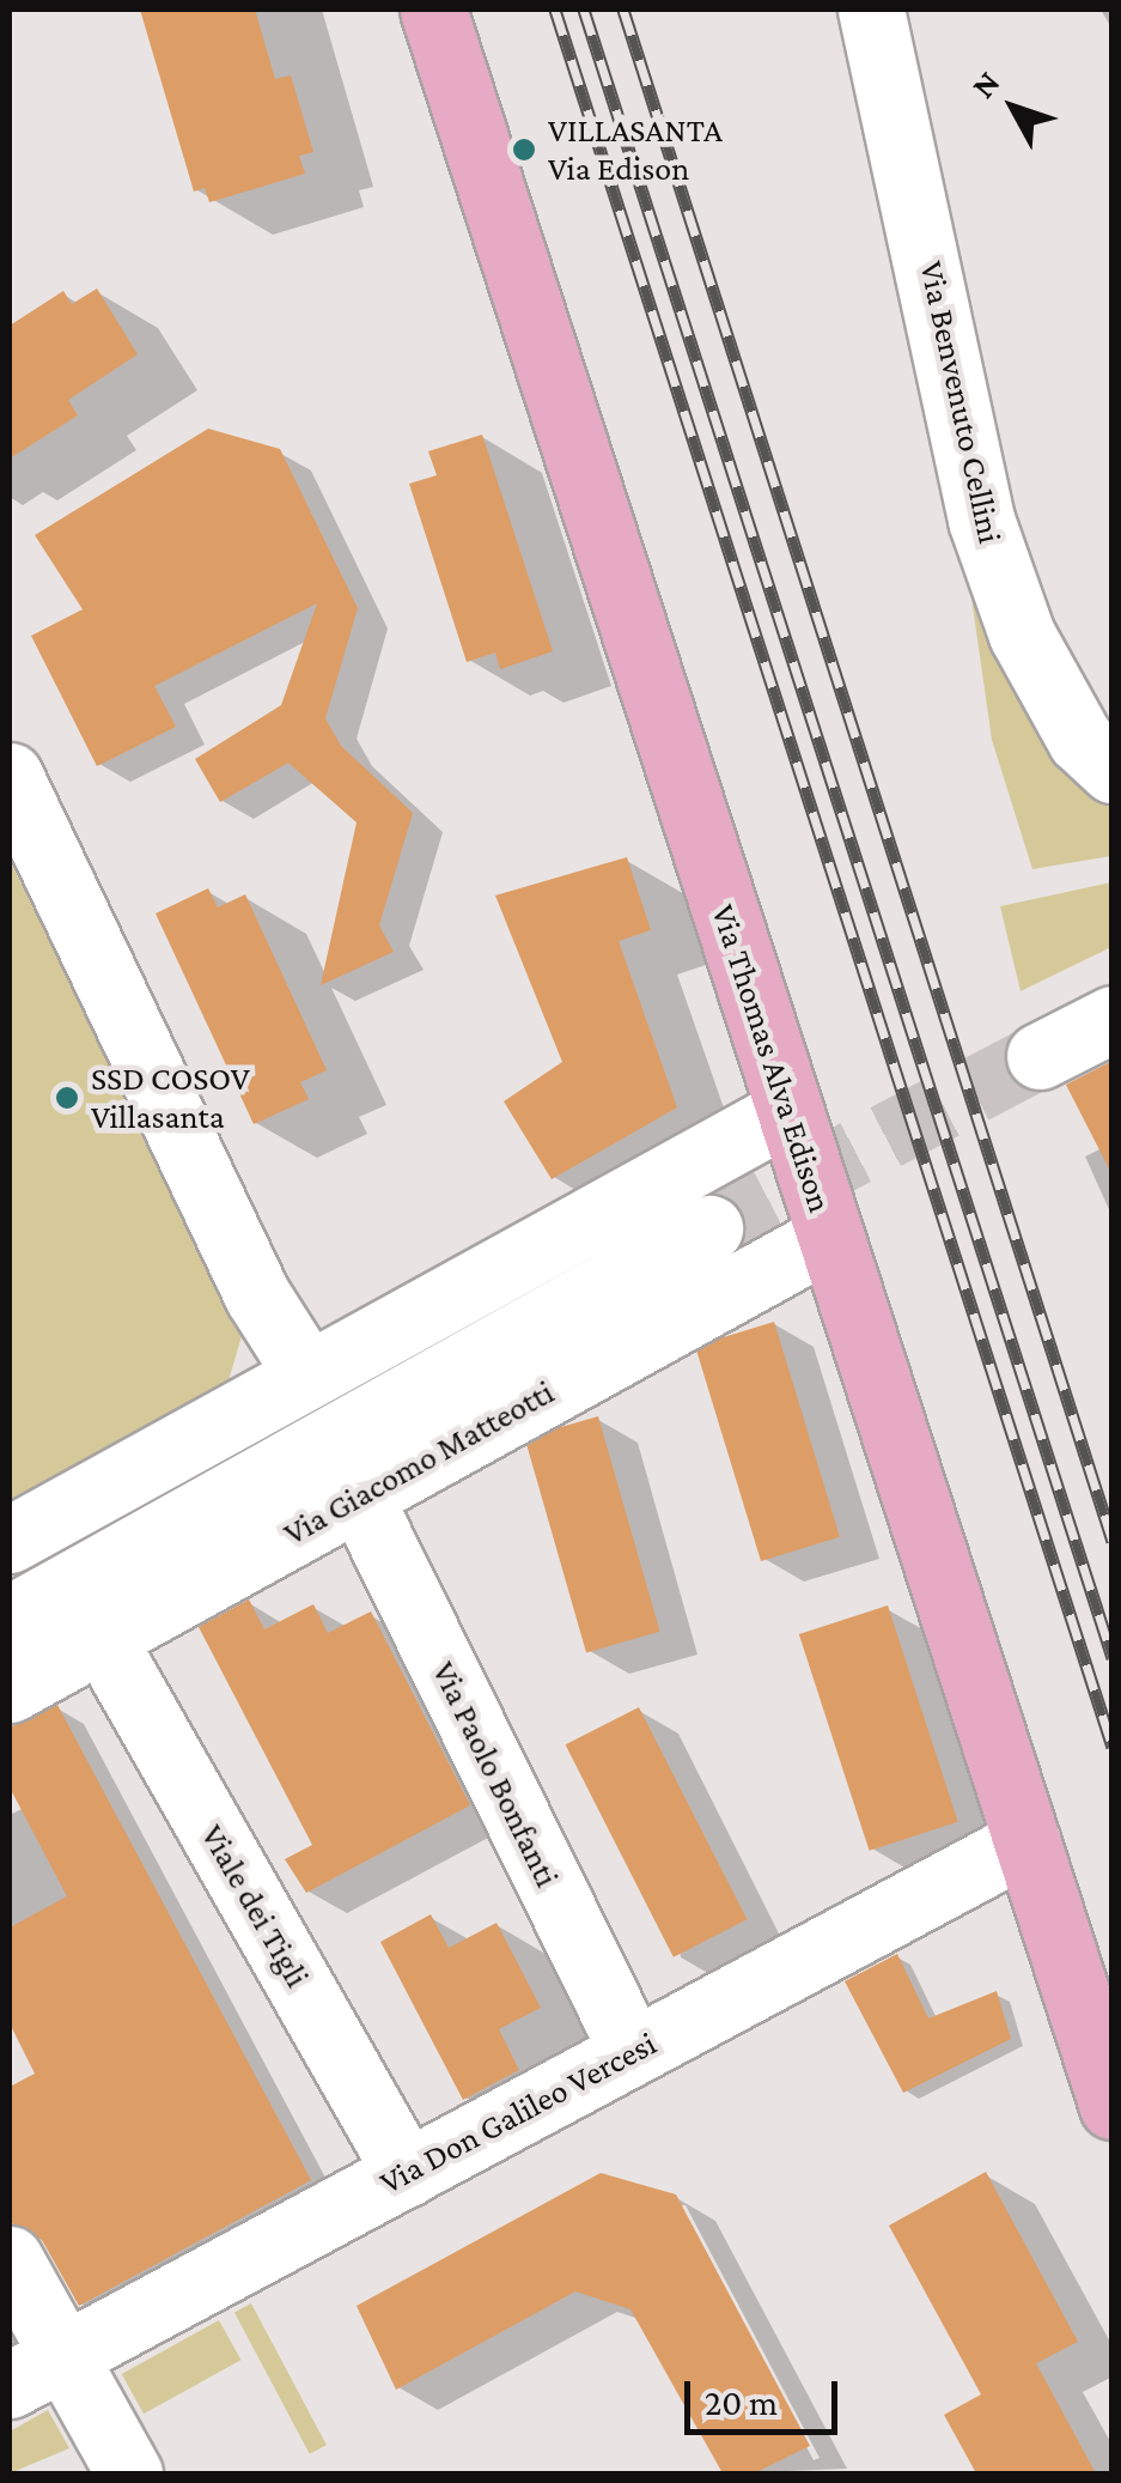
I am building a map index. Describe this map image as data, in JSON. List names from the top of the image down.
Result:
{
  "streets": {
    "main road": ["Via Thomas Alva Edison"],
    "street": [
      "Via Benvenuto Cellini",
      "Via Giacomo Matteotti",
      "Via Paolo Bonfanti",
      "Viale dei Tigli",
      "Via Don Galileo Vercesi"
    ]
  },
  "crossings": [
    ["Via Thomas Alva Edison", "Via Giacomo Matteotti"],
    ["Via Thomas Alva Edison", "Via Don Galileo Vercesi"],
    ["Via Giacomo Matteotti", "Via Paolo Bonfanti"],
    ["Via Giacomo Matteotti", "Viale dei Tigli"],
    ["Via Paolo Bonfanti", "Via Don Galileo Vercesi"],
    ["Viale dei Tigli", "Via Don Galileo Vercesi"]
  ],
  "places": ["VILLASANTA Via Edison", "SSD COSOV Villasanta"],
  "scale_bar": "20 m",
  "north": "top left"
}
